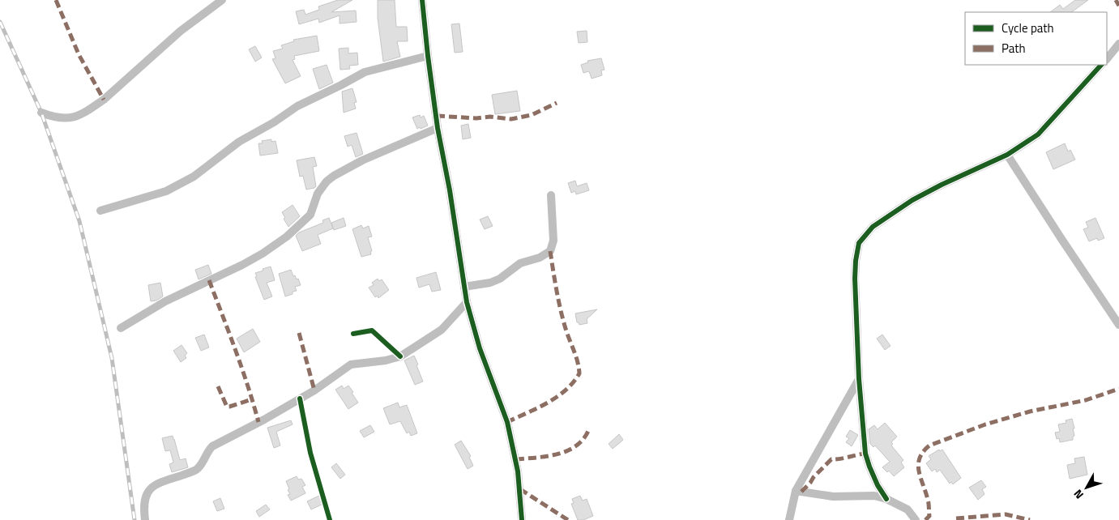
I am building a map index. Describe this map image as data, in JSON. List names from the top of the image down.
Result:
{
  "legend": ["Cycle path", "Path"],
  "north": "bottom left"
}
